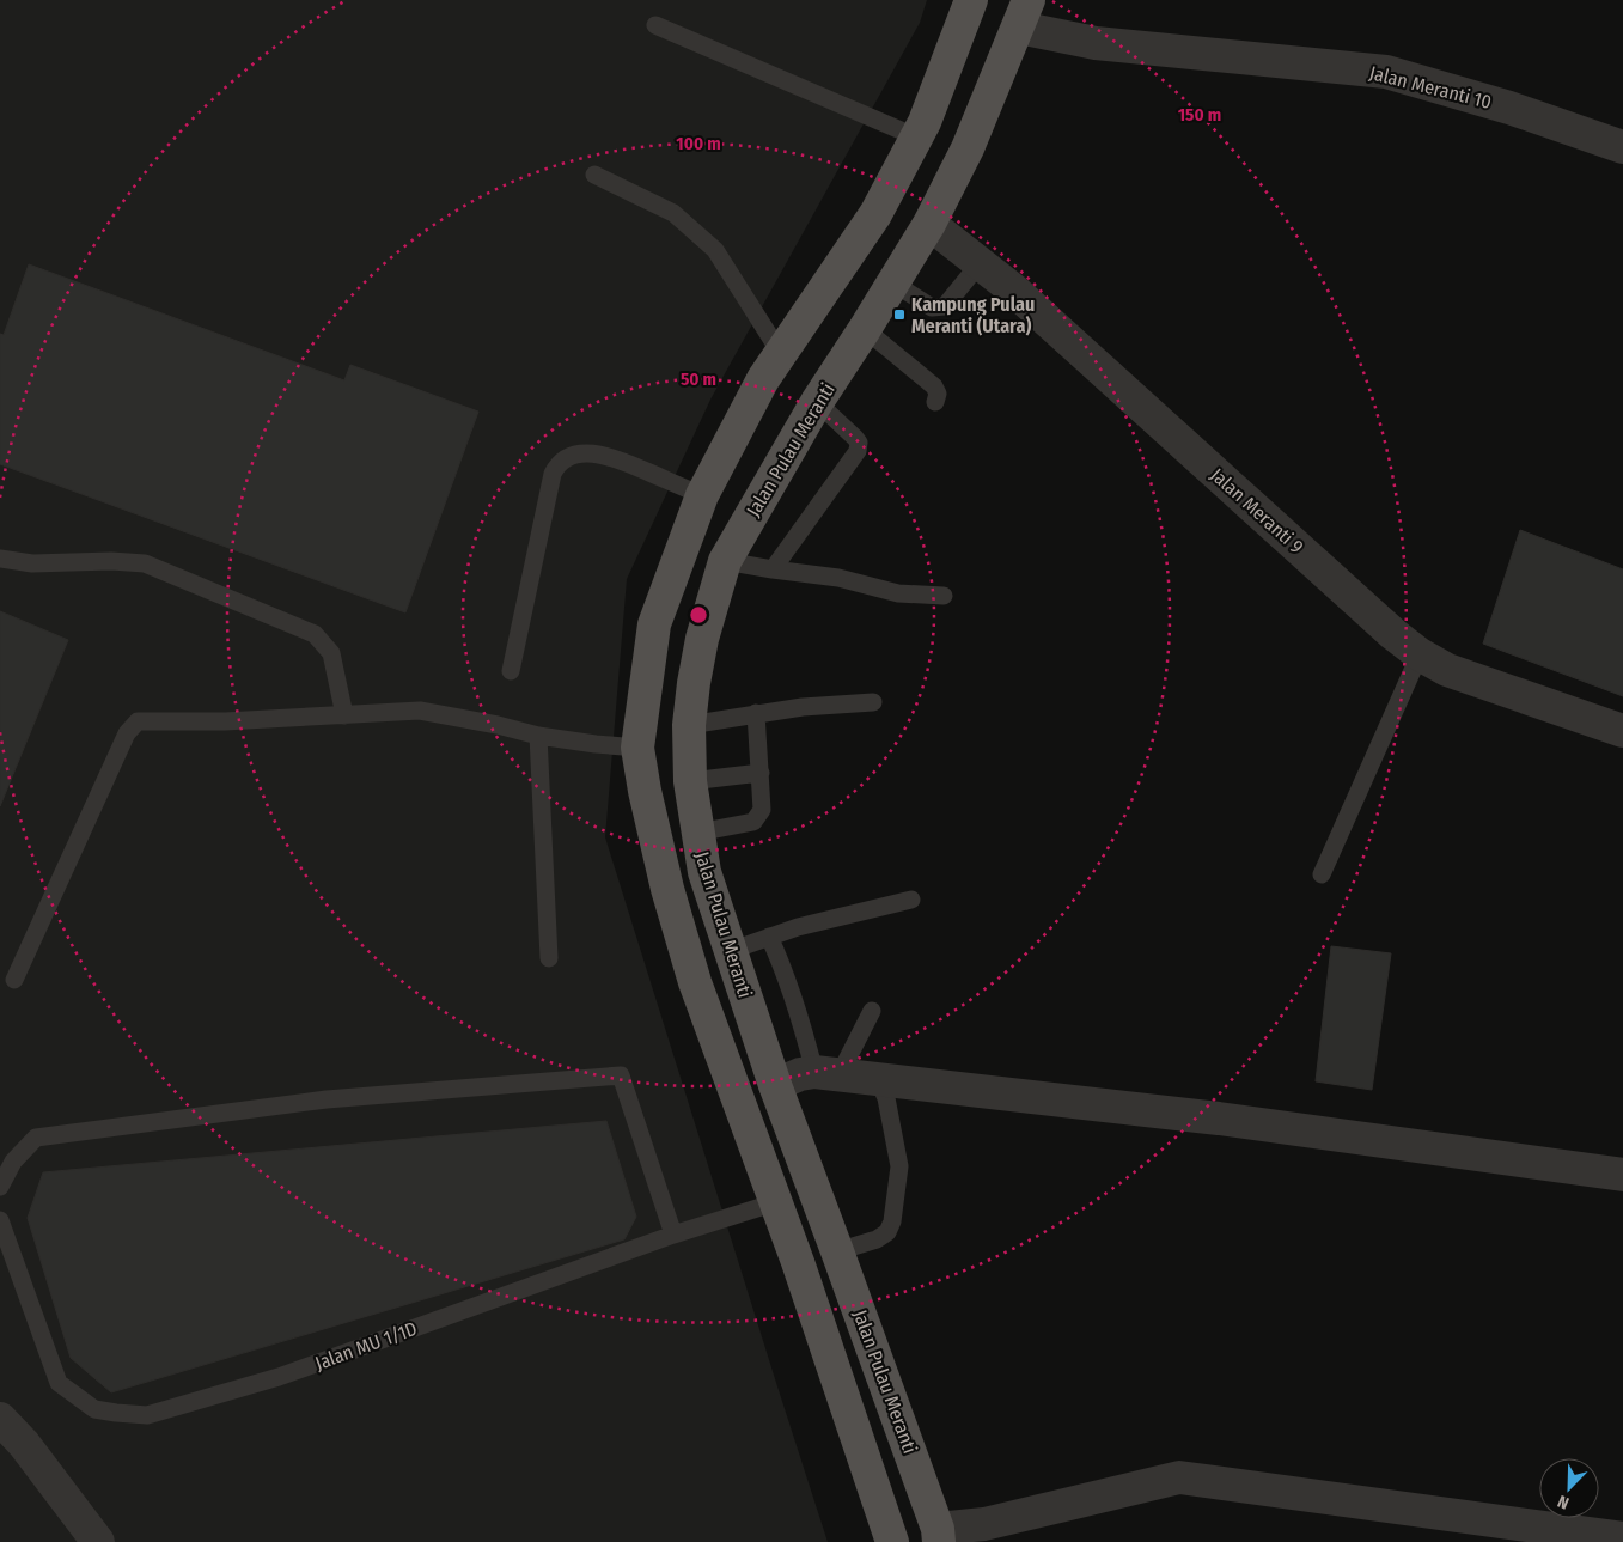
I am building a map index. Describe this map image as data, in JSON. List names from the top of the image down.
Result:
{
  "streets": {
    "main road": ["Jalan Pulau Meranti"],
    "street": ["Jalan Meranti 10", "Jalan Meranti 9"],
    "lane": ["Jalan MU 1/1D"]
  },
  "crossings": [
    ["Jalan Meranti 10", "Jalan Pulau Meranti"],
    ["Jalan Pulau Meranti", "Jalan Meranti 9"]
  ],
  "places": {
    "transit": ["Kampung Pulau Meranti (Utara)"]
  },
  "north": "bottom left",
  "rings": ["150 m", "100 m", "50 m"]
}
